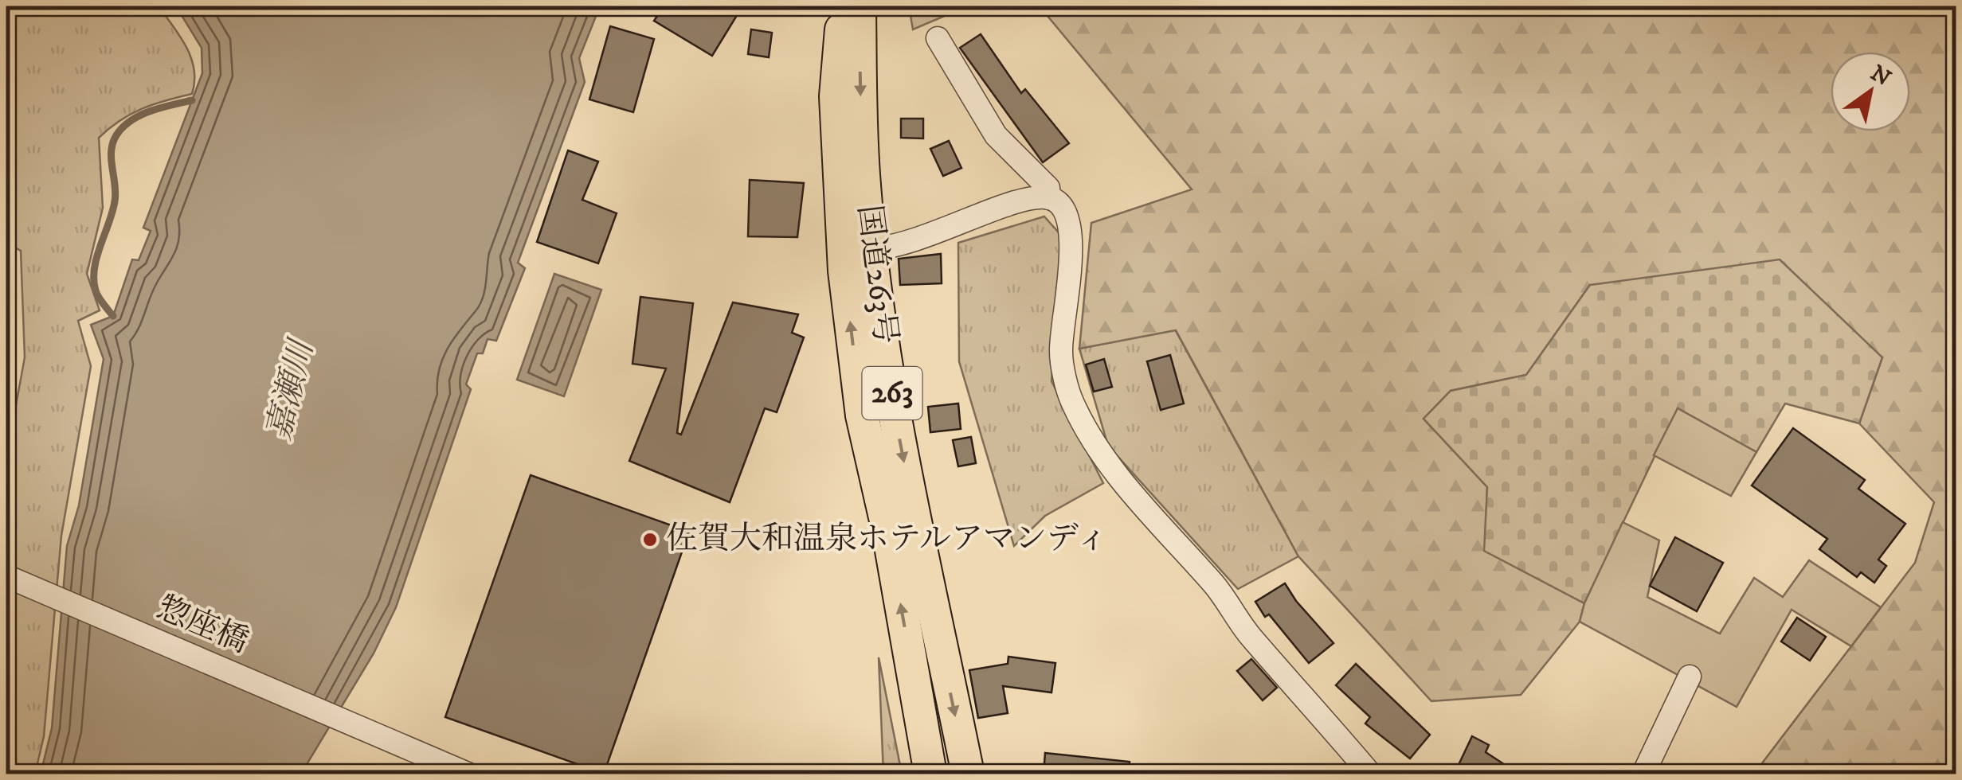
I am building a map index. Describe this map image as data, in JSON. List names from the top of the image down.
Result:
{
  "streets": {
    "highway": ["国道263号", "263"],
    "street": ["惣座橋"]
  },
  "water": ["嘉瀬川"],
  "places": ["佐賀大和温泉ホテルアマンディ"],
  "north": "top right"
}
